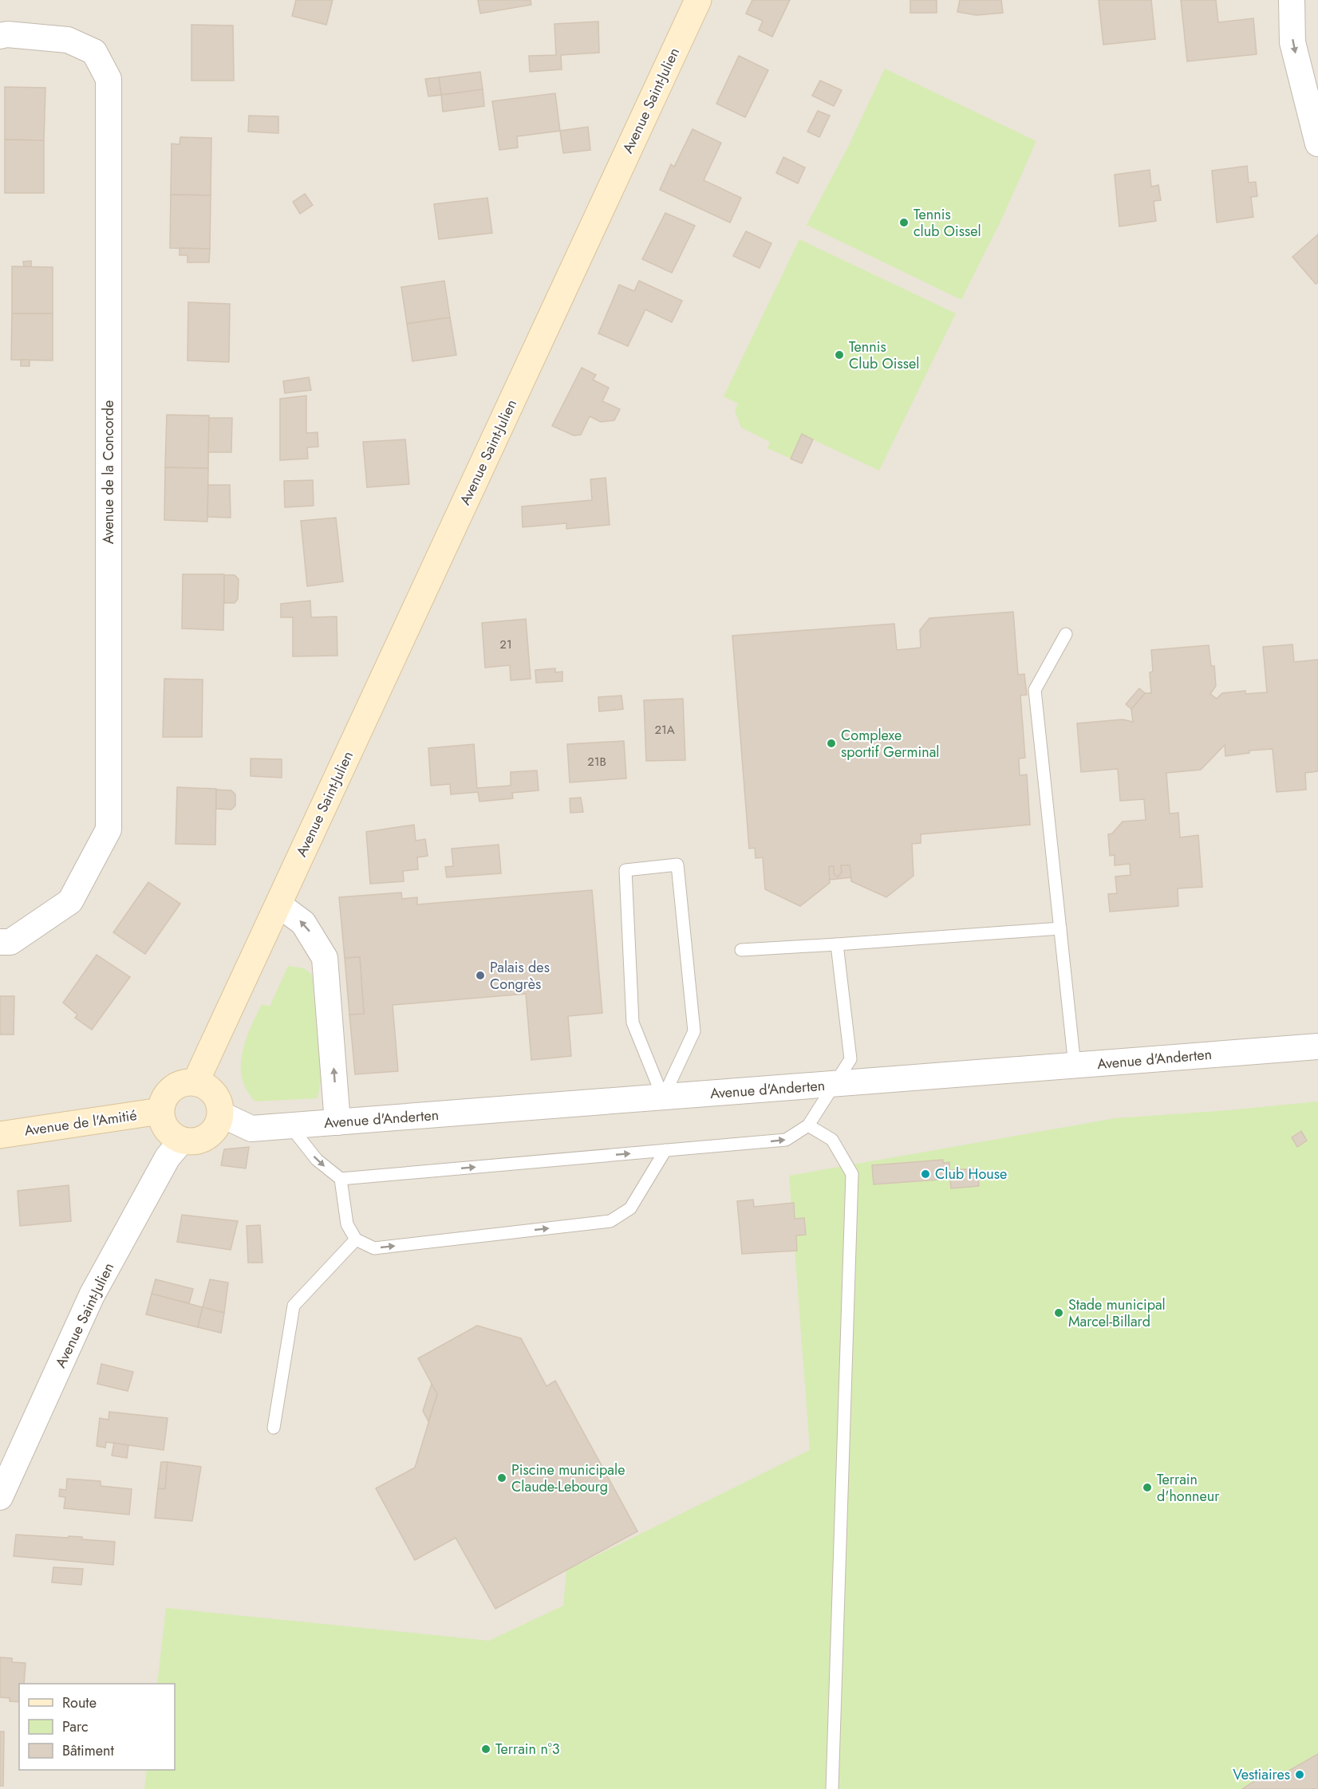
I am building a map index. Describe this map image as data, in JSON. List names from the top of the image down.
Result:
{
  "streets": {
    "street": [
      "Avenue Saint-Julien",
      "Avenue de la Concorde",
      "Avenue d'Anderten",
      "Avenue de l'Amitié"
    ]
  },
  "crossings": [
    ["Avenue Saint-Julien", "Avenue d'Anderten"],
    ["Avenue Saint-Julien", "Avenue de l'Amitié"],
    ["Avenue d'Anderten", "Avenue de l'Amitié"]
  ],
  "places": [
    "Tennis club Oissel",
    "Tennis Club Oissel",
    "Complexe sportif Germinal",
    "Palais des Congrès",
    "Club House",
    "Stade municipal Marcel-Billard",
    "Piscine municipale Claude-Lebourg",
    "Terrain d'honneur",
    "Terrain n°3",
    "Vestiaires"
  ],
  "house_numbers": ["21", "21A", "21B"],
  "legend": ["Route", "Parc", "Bâtiment"]
}
